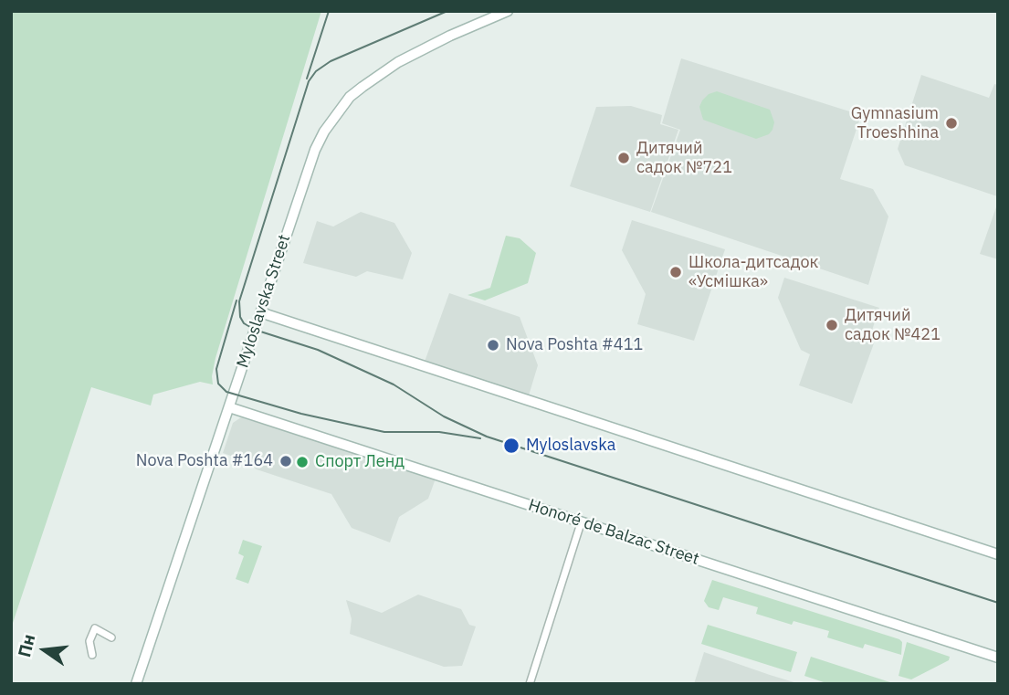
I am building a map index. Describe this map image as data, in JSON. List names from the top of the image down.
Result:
{
  "streets": {
    "street": ["Myloslavska Street", "Honoré de Balzac Street"]
  },
  "crossings": [
    ["Myloslavska Street", "Honoré de Balzac Street"]
  ],
  "places": [
    "Gymnasium Troeshhina",
    "Дитячий садок №721",
    "Школа-дитсадок «Усмішка»",
    "Дитячий садок №421",
    "Nova Poshta #411",
    "Myloslavska",
    "Nova Poshta #164",
    "Спорт Ленд"
  ],
  "north": "left"
}
